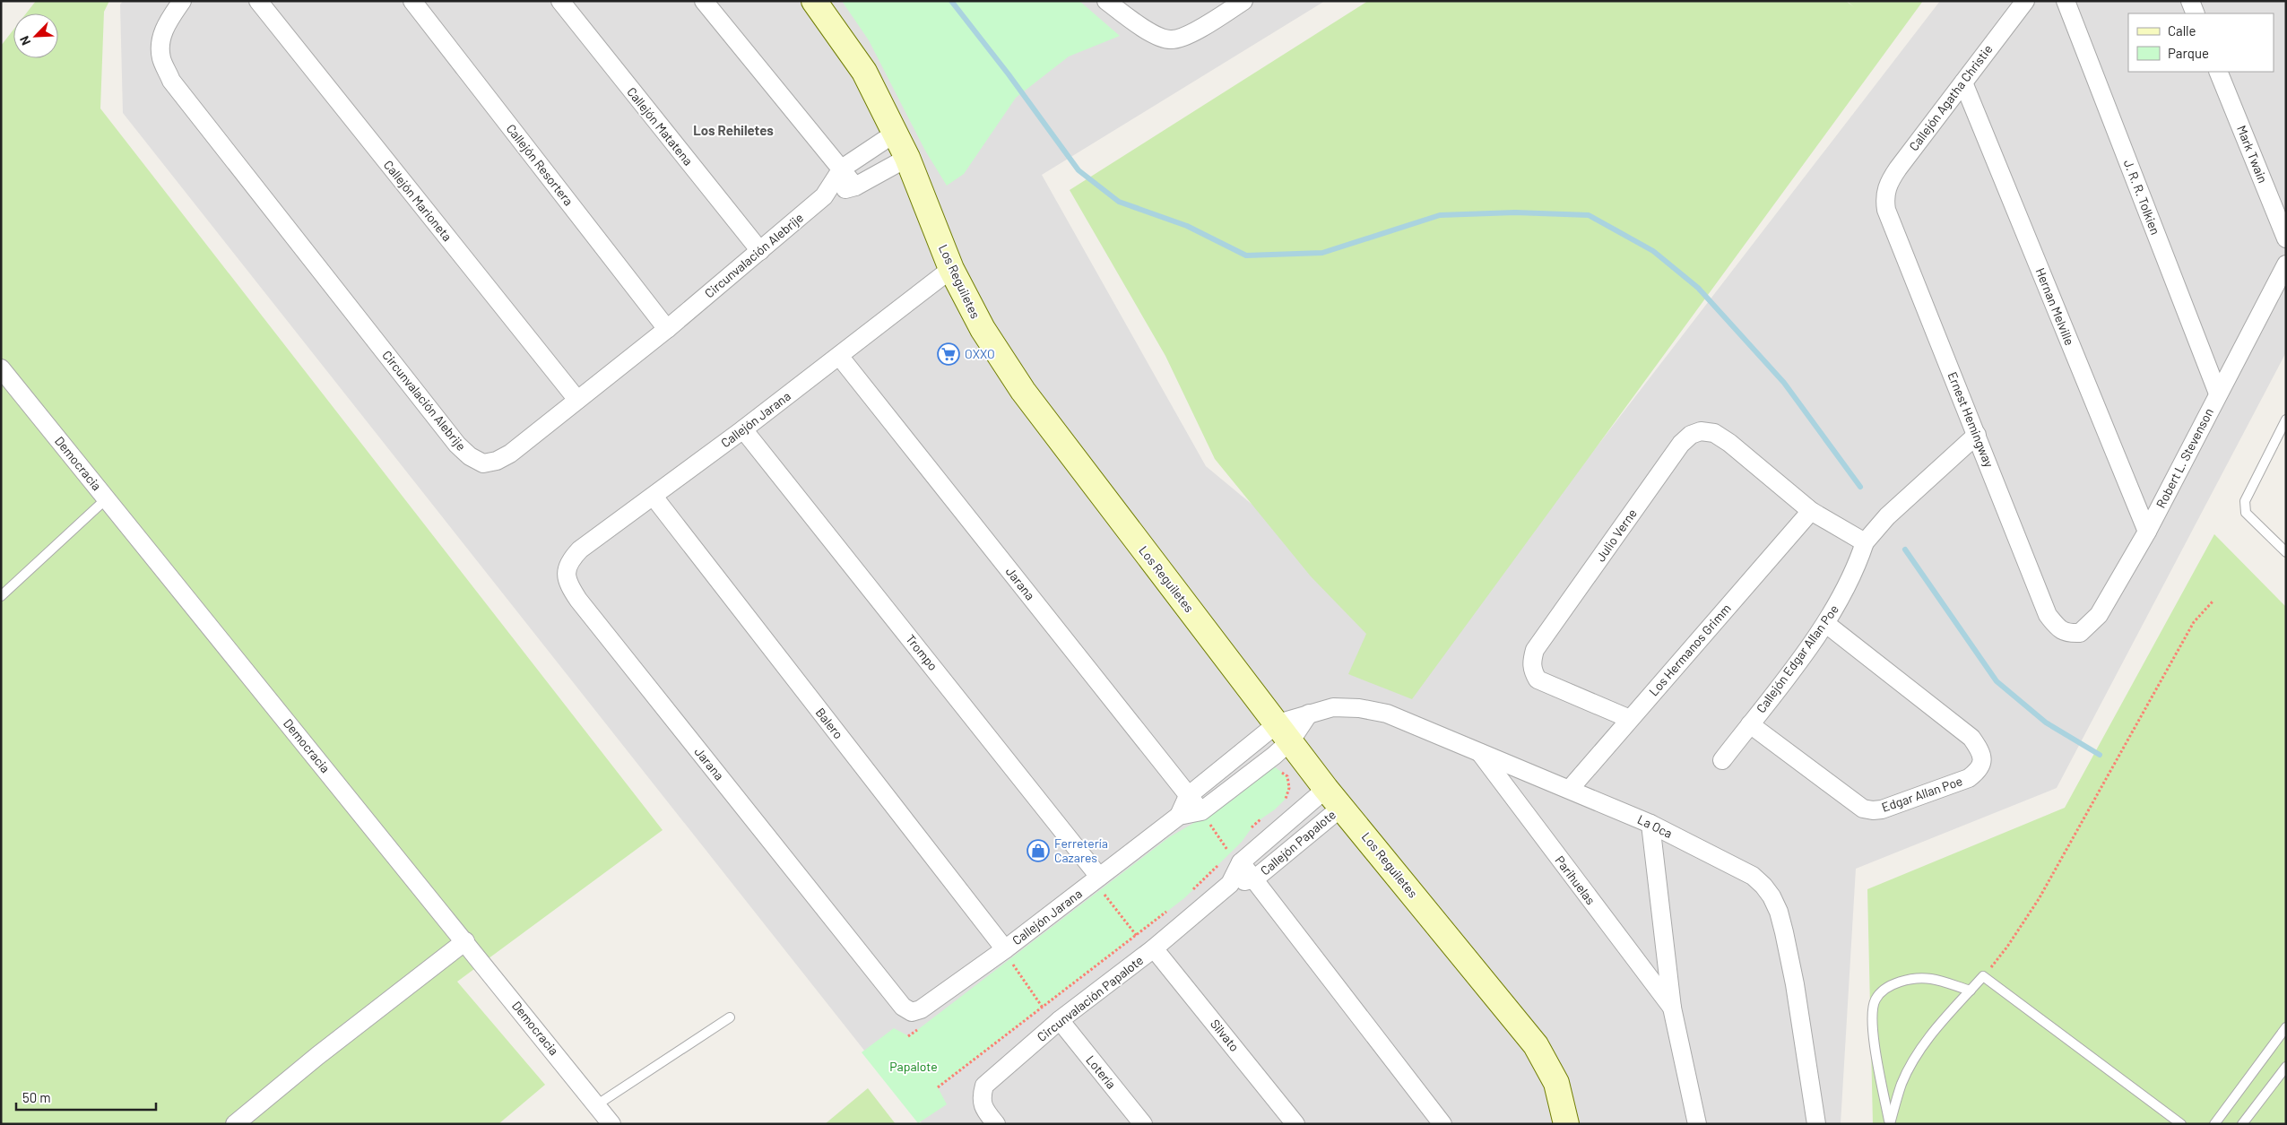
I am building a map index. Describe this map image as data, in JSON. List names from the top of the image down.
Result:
{
  "streets": {
    "street": [
      "Callejón Agatha Christie",
      "Callejón Matatena",
      "Mark Twain",
      "Callejón Resortera",
      "J. R. R. Tolkien",
      "Callejón Marioneta",
      "Circunvalación Alebrije",
      "Los Reguiletes",
      "Hernan Melville",
      "Callejón Jarana",
      "Ernest Hemingway",
      "Robert L. Stevenson",
      "Democracia",
      "Julio Verne",
      "Jarana",
      "Los Hermanos Grimm",
      "Trompo",
      "Callejón Edgar Allan Poe",
      "Balero",
      "Edgar Allan Poe",
      "La Oca",
      "Callejón Papalote",
      "Parihuelas",
      "Circunvalación Papalote",
      "Silvato",
      "Lotería"
    ]
  },
  "crossings": [
    ["Callejón Agatha Christie", "Hernan Melville"],
    ["Callejón Agatha Christie", "Ernest Hemingway"],
    ["Callejón Matatena", "Circunvalación Alebrije"],
    ["Callejón Resortera", "Circunvalación Alebrije"],
    ["J. R. R. Tolkien", "Robert L. Stevenson"],
    ["Callejón Marioneta", "Circunvalación Alebrije"],
    ["Circunvalación Alebrije", "Los Reguiletes"],
    ["Los Reguiletes", "Callejón Jarana"],
    ["Los Reguiletes", "La Oca"],
    ["Los Reguiletes", "Callejón Papalote"],
    ["Hernan Melville", "Robert L. Stevenson"],
    ["Callejón Jarana", "Jarana"],
    ["Callejón Jarana", "Trompo"],
    ["Callejón Jarana", "Balero"],
    ["Callejón Jarana", "La Oca"],
    ["Ernest Hemingway", "Robert L. Stevenson"],
    ["Ernest Hemingway", "Callejón Edgar Allan Poe"],
    ["Julio Verne", "Los Hermanos Grimm"],
    ["Los Hermanos Grimm", "La Oca"],
    ["Callejón Edgar Allan Poe", "Edgar Allan Poe"],
    ["La Oca", "Parihuelas"],
    ["Callejón Papalote", "Circunvalación Papalote"],
    ["Circunvalación Papalote", "Silvato"],
    ["Circunvalación Papalote", "Lotería"]
  ],
  "districts": ["Los Rehiletes"],
  "parks": ["Papalote"],
  "places": {
    "supermarket": ["OXXO"],
    "shop": ["Ferretería Cazares"]
  },
  "legend": ["Calle", "Parque"],
  "scale_bar": "50 m",
  "north": "bottom left"
}
